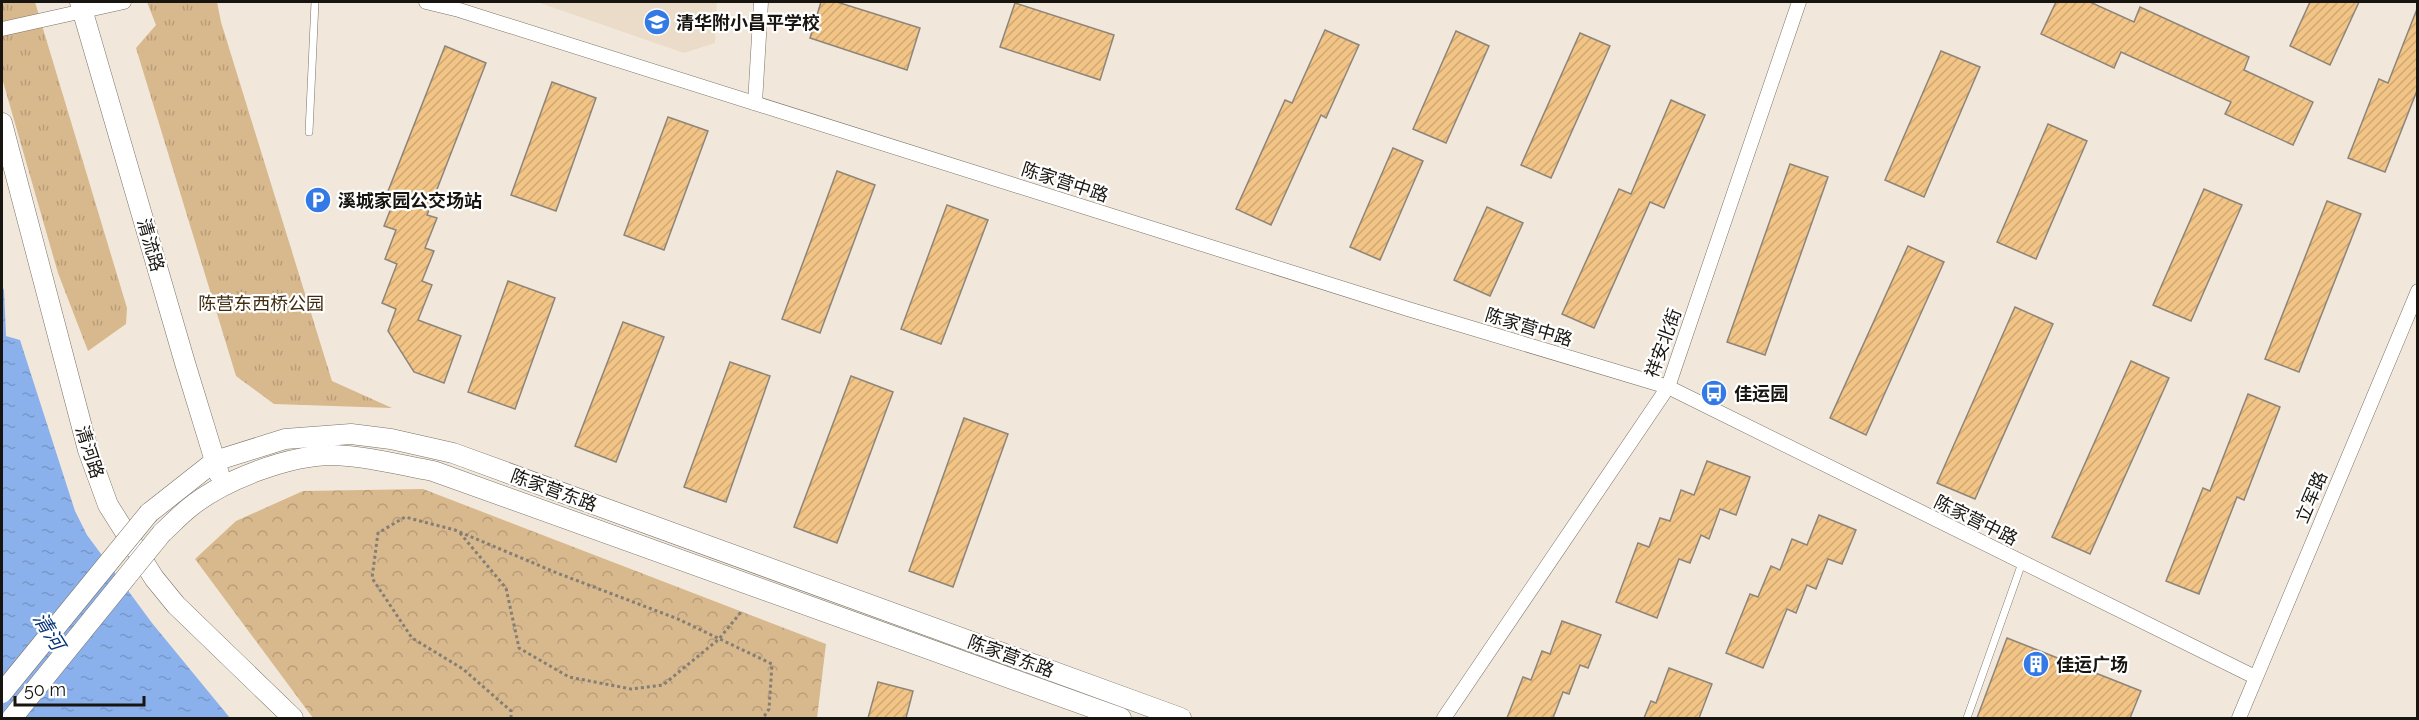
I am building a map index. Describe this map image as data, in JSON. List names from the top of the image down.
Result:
{
  "streets": {
    "street": [
      "陈家营中路",
      "清流路",
      "祥安北街",
      "清河路",
      "陈家营东路",
      "立军路"
    ]
  },
  "crossings": [
    ["陈家营中路", "祥安北街"],
    ["陈家营中路", "立军路"],
    ["清流路", "陈家营东路"]
  ],
  "water": ["清河"],
  "parks": ["陈营东西桥公园"],
  "places": {
    "school or university": ["清华附小昌平学校"],
    "parking": ["溪城家园公交场站"],
    "bus stop": ["佳运园"],
    "building": ["佳运广场"]
  },
  "scale_bar": "50 m"
}
